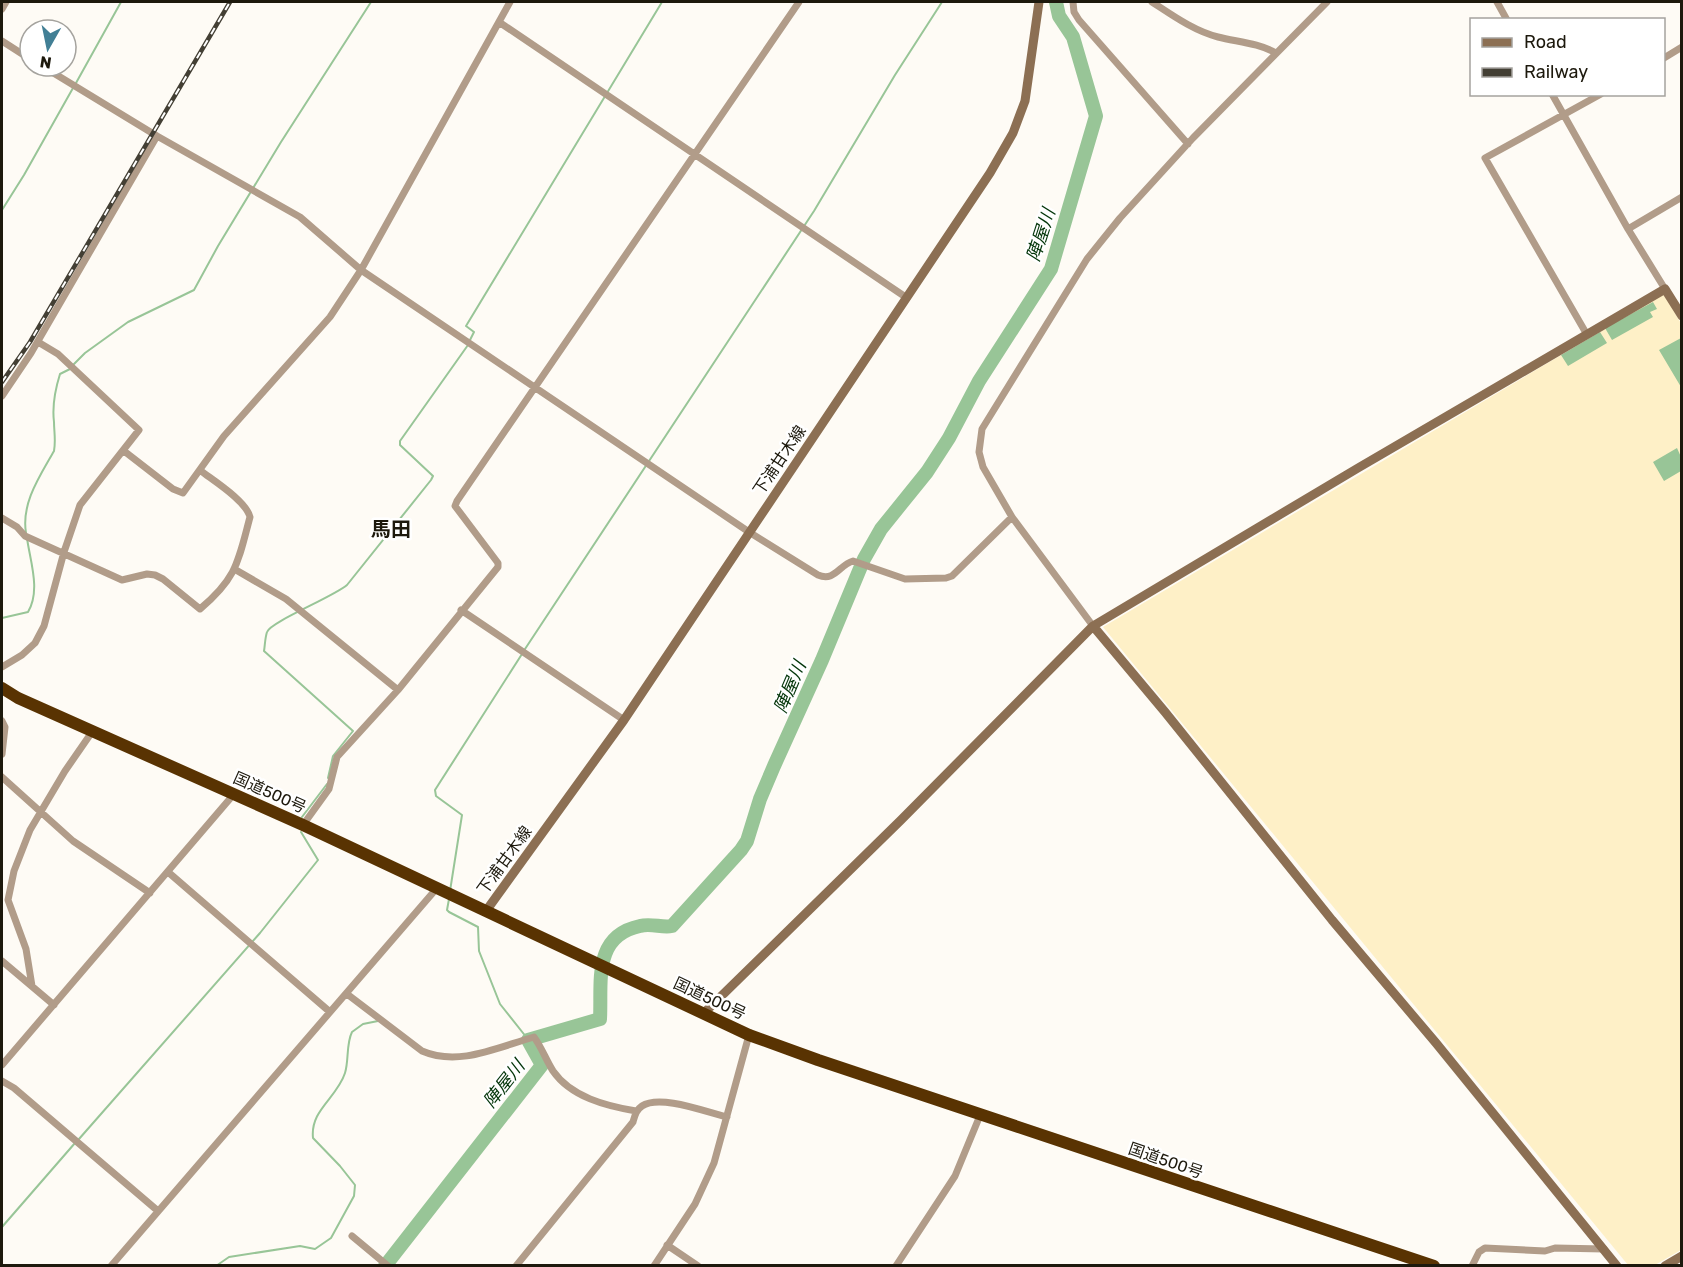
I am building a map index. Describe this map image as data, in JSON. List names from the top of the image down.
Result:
{
  "streets": {
    "highway": ["国道500号"],
    "street": ["下浦甘木線"]
  },
  "crossings": [
    ["下浦甘木線", "国道500号"]
  ],
  "districts": ["馬田"],
  "water": ["陣屋川"],
  "legend": ["Road", "Railway"],
  "north": "bottom"
}
